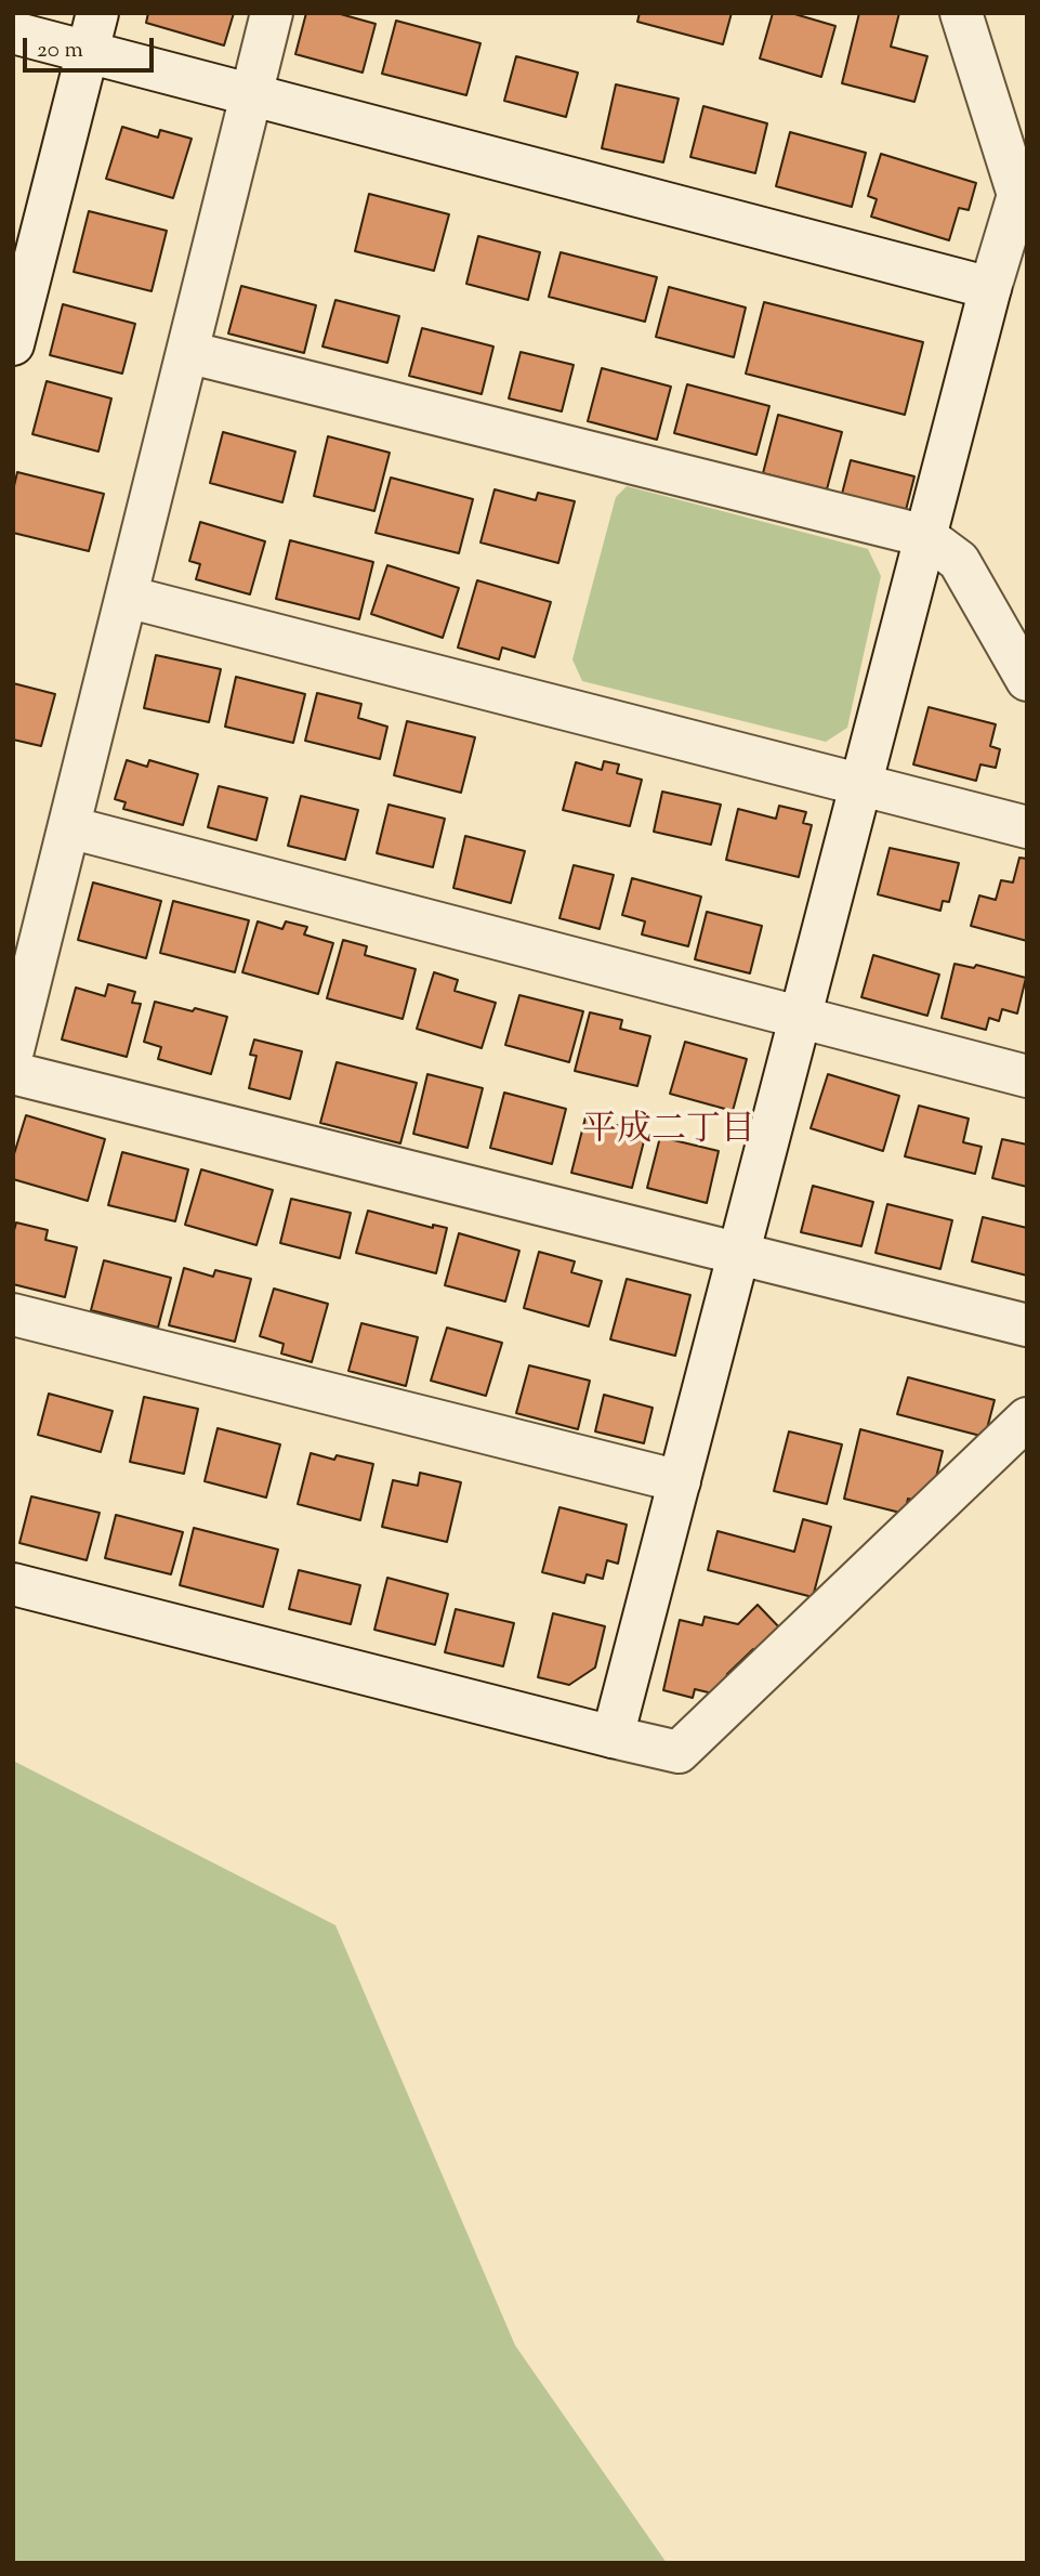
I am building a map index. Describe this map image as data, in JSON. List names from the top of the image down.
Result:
{
  "districts": ["平成二丁目"],
  "scale_bar": "20 m"
}
